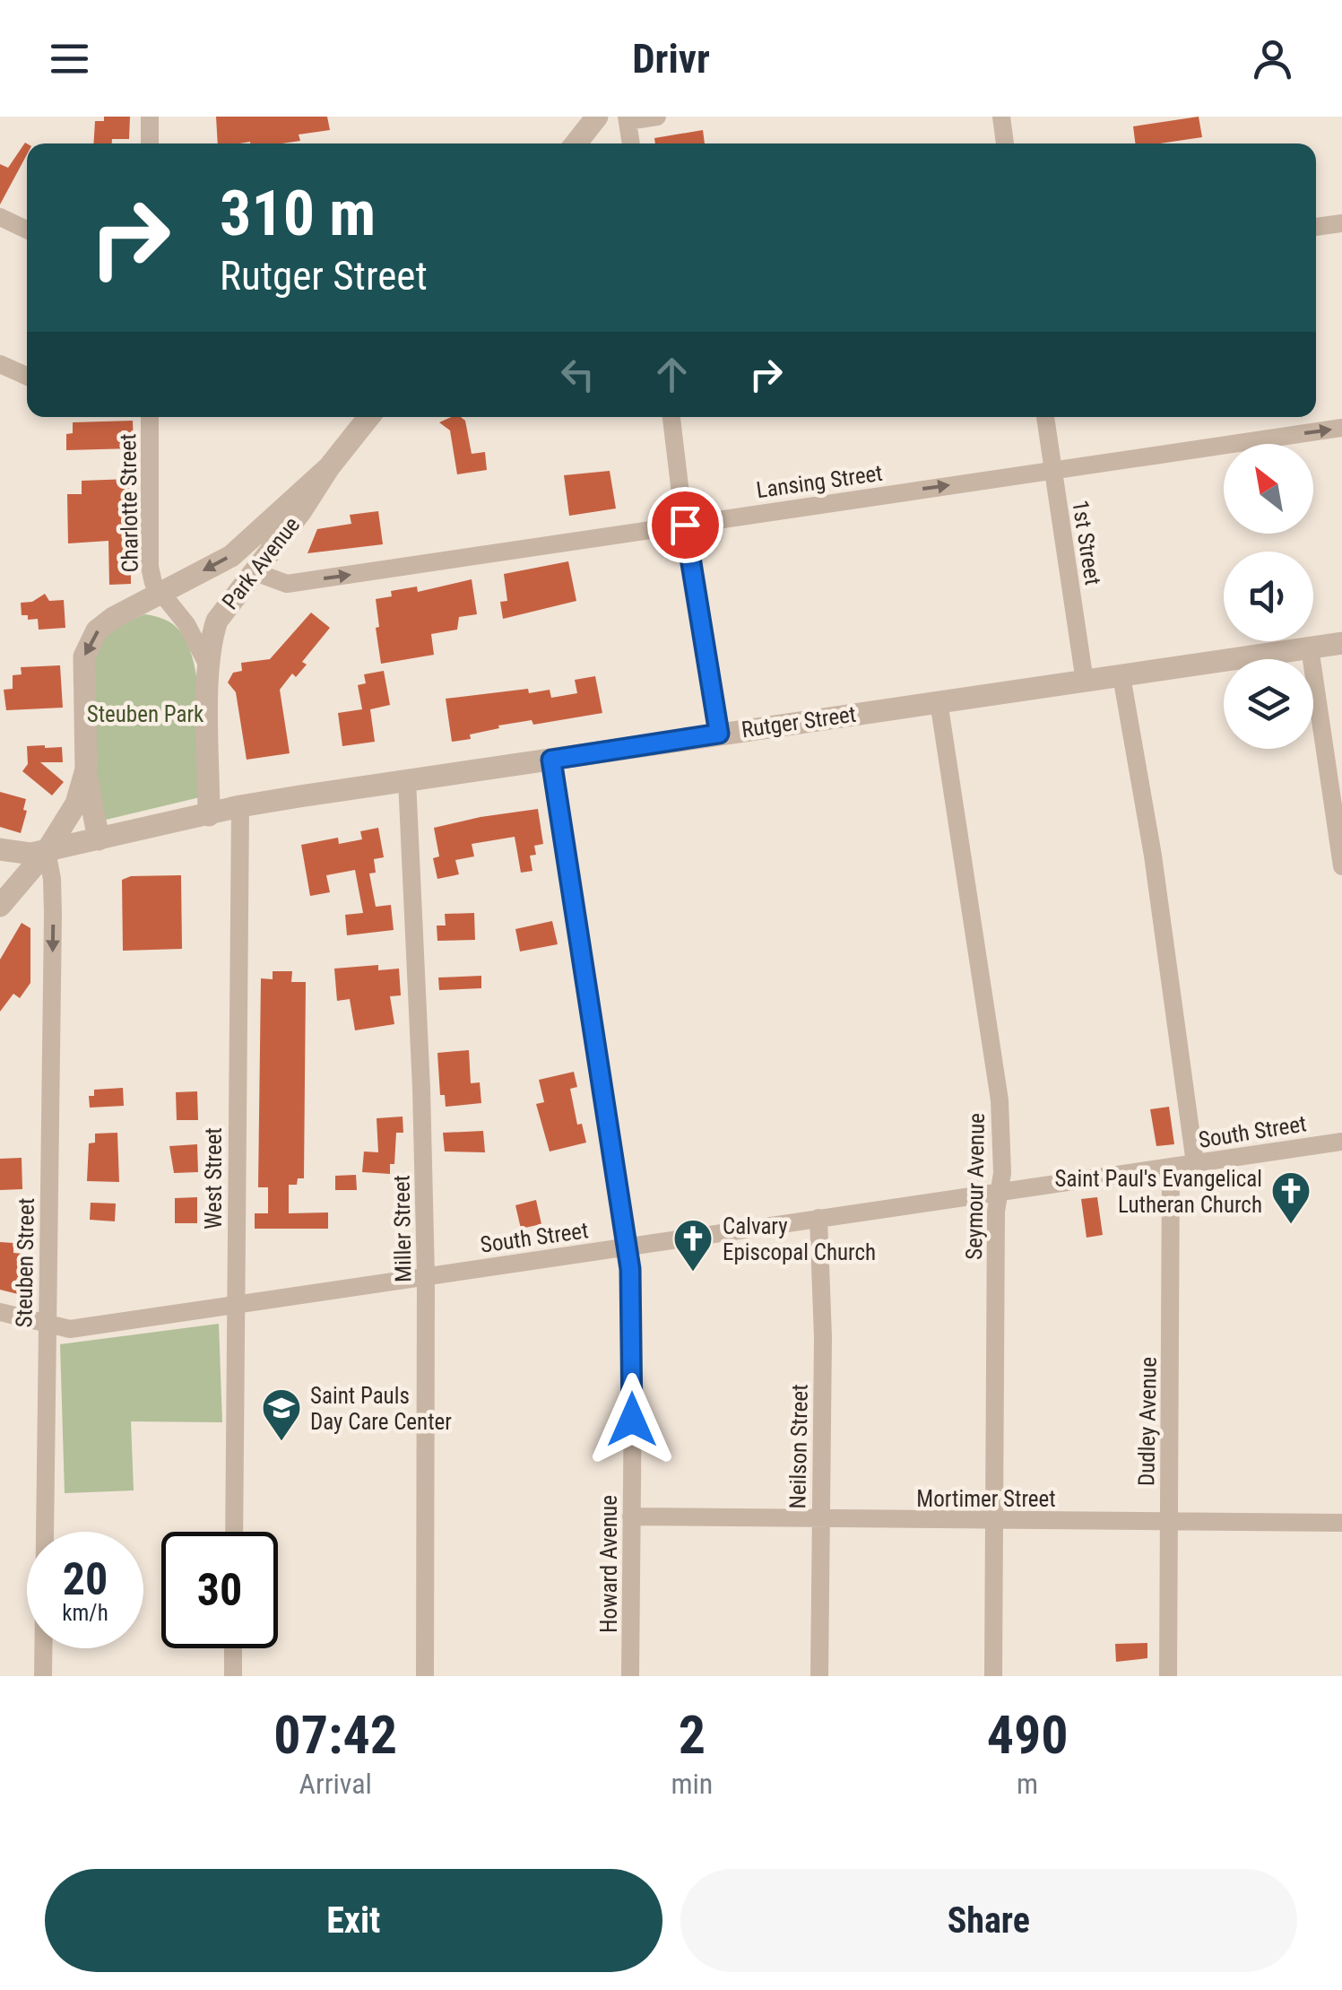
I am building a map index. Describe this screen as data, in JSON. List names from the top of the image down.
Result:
{
  "streets": {
    "street": [
      "Lansing Street",
      "Charlotte Street",
      "1st Street",
      "Park Avenue",
      "Rutger Street",
      "South Street",
      "West Street",
      "Seymour Avenue",
      "Miller Street",
      "Steuben Street",
      "Dudley Avenue",
      "Neilson Street",
      "Mortimer Street",
      "Howard Avenue"
    ]
  },
  "crossings": [
    ["Lansing Street", "1st Street"],
    ["Lansing Street", "Park Avenue"],
    ["Charlotte Street", "Park Avenue"],
    ["1st Street", "Rutger Street"],
    ["Rutger Street", "West Street"],
    ["Rutger Street", "Seymour Avenue"],
    ["Rutger Street", "Miller Street"],
    ["Rutger Street", "Steuben Street"],
    ["Rutger Street", "Howard Avenue"],
    ["South Street", "West Street"],
    ["South Street", "Seymour Avenue"],
    ["South Street", "Miller Street"],
    ["South Street", "Steuben Street"],
    ["South Street", "Dudley Avenue"],
    ["South Street", "Neilson Street"],
    ["South Street", "Howard Avenue"],
    ["Seymour Avenue", "Mortimer Street"],
    ["Dudley Avenue", "Mortimer Street"],
    ["Neilson Street", "Mortimer Street"],
    ["Mortimer Street", "Howard Avenue"]
  ],
  "one_way": ["Lansing Street", "Steuben Street"],
  "parks": ["Steuben Park"],
  "places": {
    "church": ["Saint Paul's Evangelical Lutheran Church", "Calvary Episcopal Church"],
    "school or university": ["Saint Pauls Day Care Center"]
  },
  "north": "top left",
  "page": {
    "header": "Drivr",
    "turn": ["310 m", "Rutger Street"],
    "speed": "20 km/h",
    "limit": "30",
    "eta": [
      "07:42",
      "Arrival",
      "2",
      "min",
      "490",
      "m"
    ],
    "buttons": ["Exit", "Share"]
  }
}
